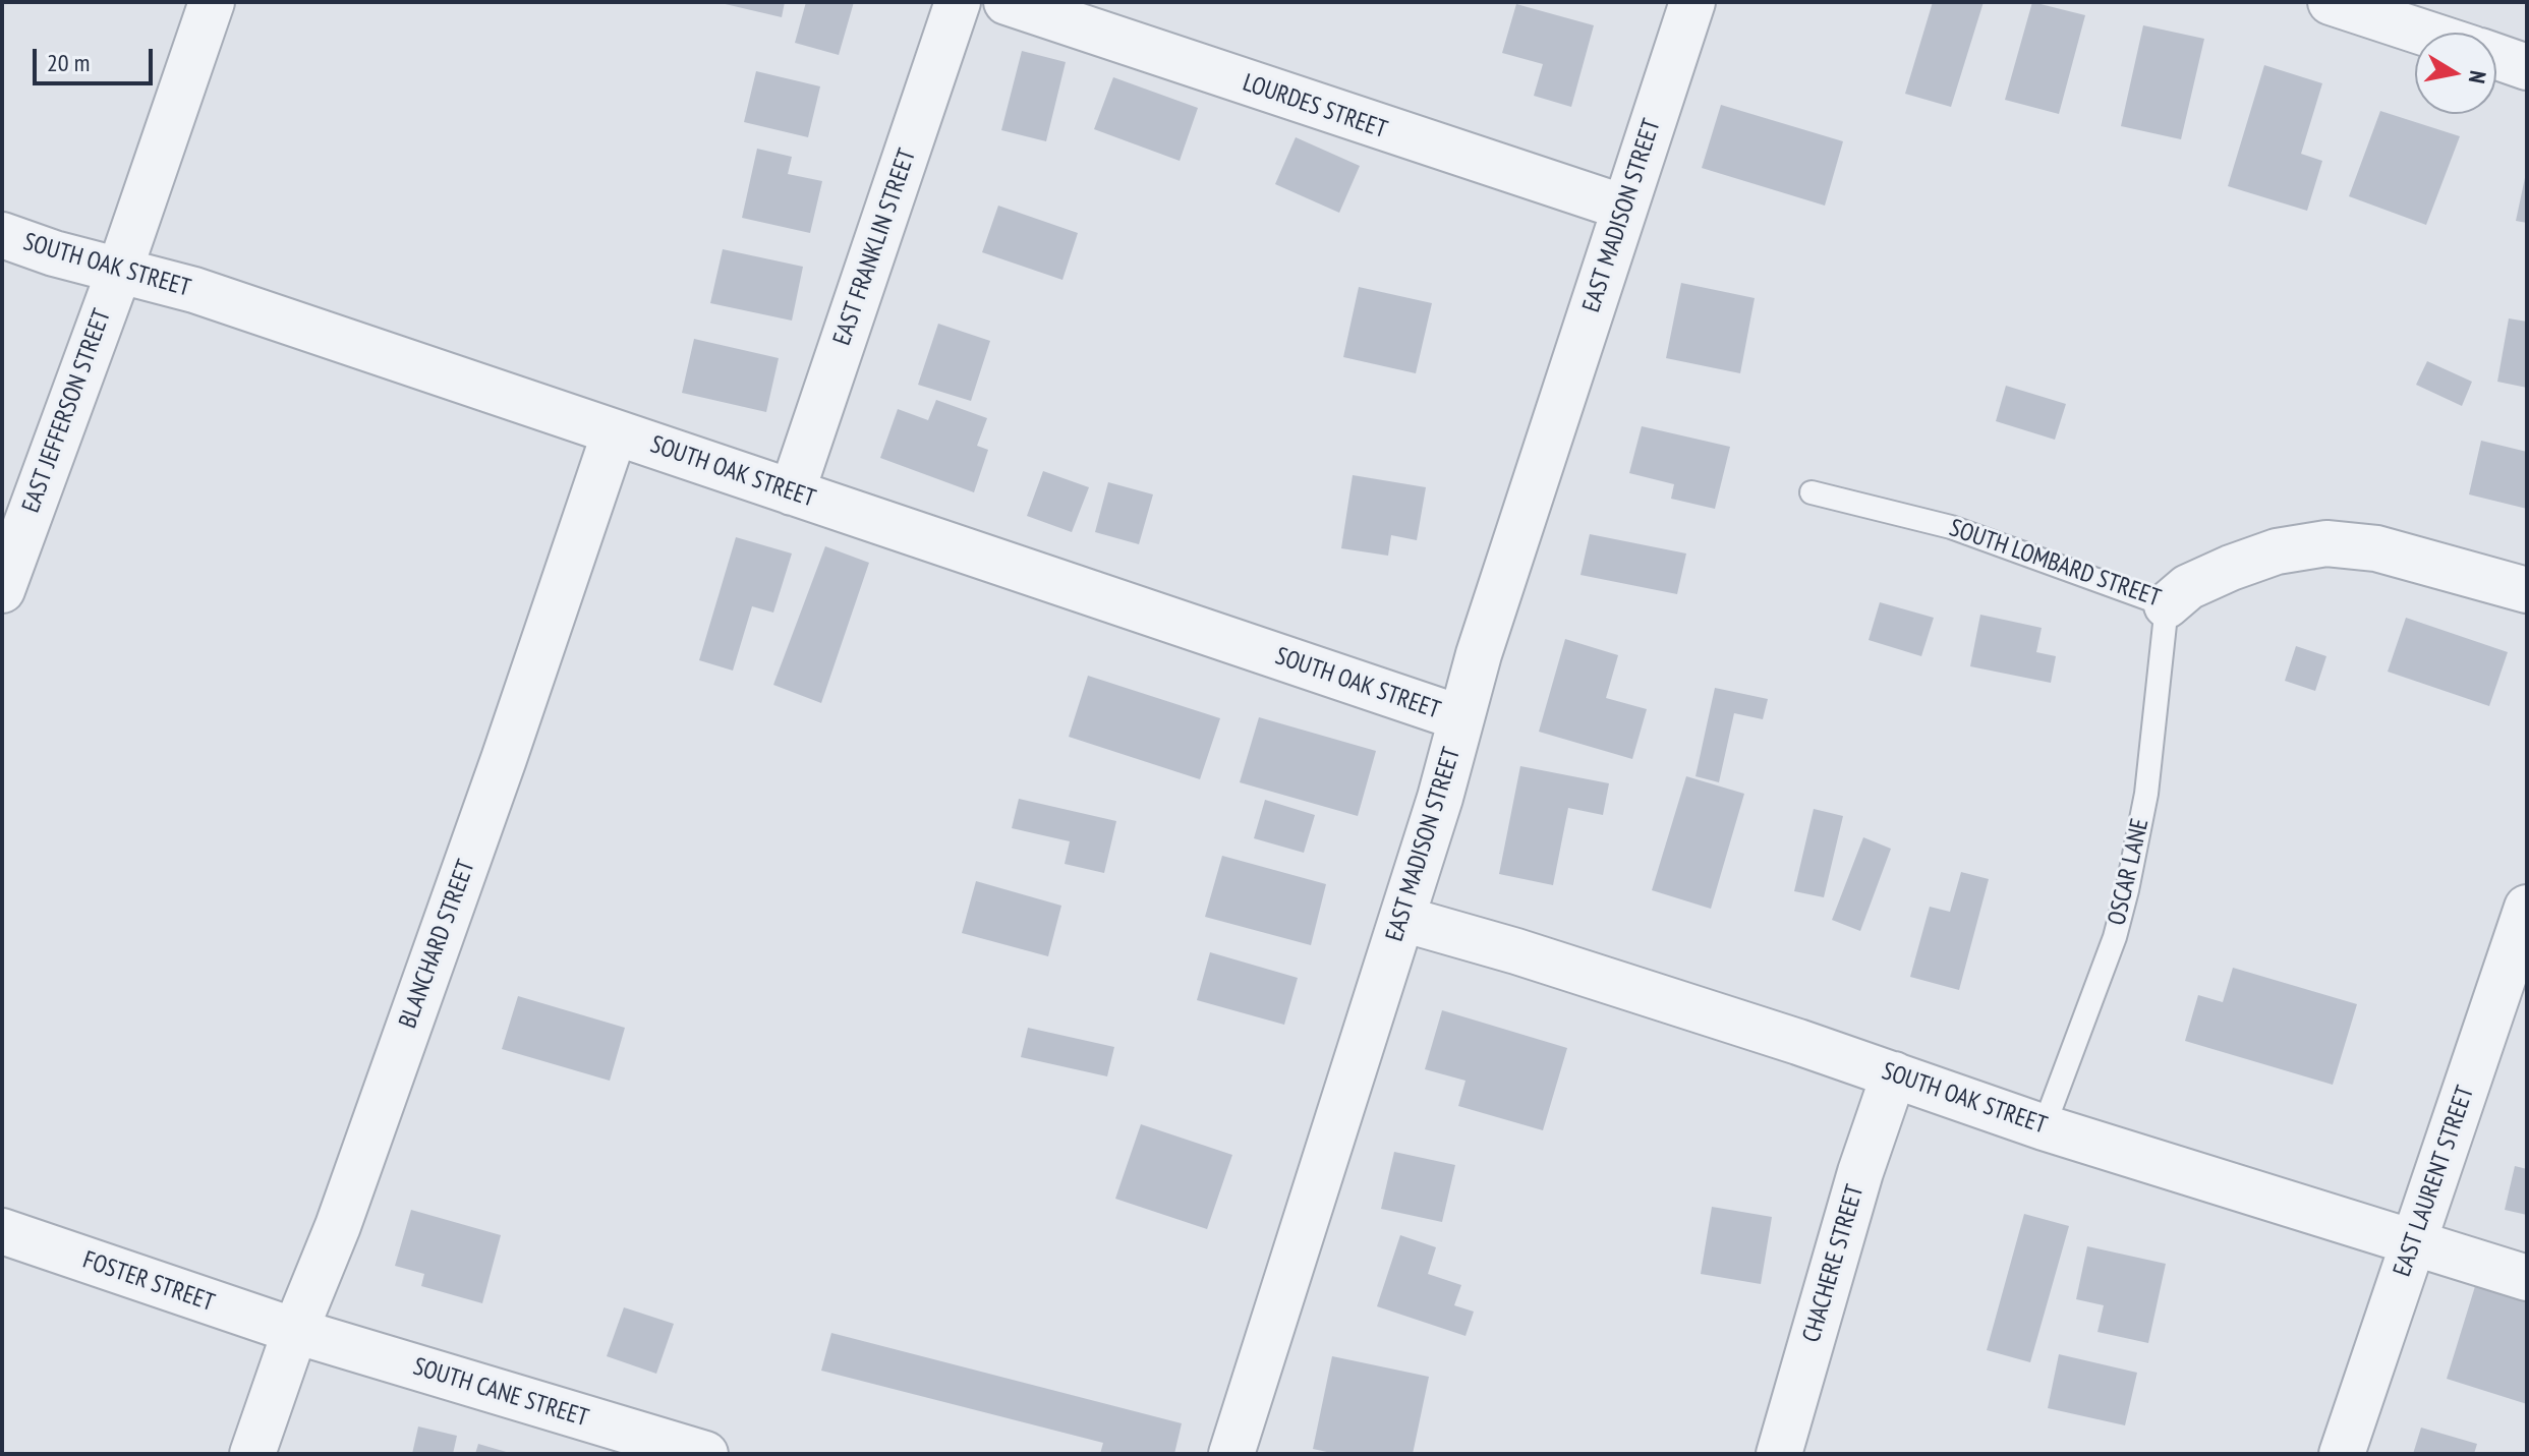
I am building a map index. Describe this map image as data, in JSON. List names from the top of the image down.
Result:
{
  "streets": {
    "street": [
      "LOURDES STREET",
      "EAST MADISON STREET",
      "EAST FRANKLIN STREET",
      "SOUTH OAK STREET",
      "EAST JEFFERSON STREET",
      "SOUTH LOMBARD STREET",
      "BLANCHARD STREET",
      "EAST LAURENT STREET",
      "CHACHERE STREET",
      "FOSTER STREET",
      "SOUTH CANE STREET"
    ],
    "lane": ["OSCAR LANE"]
  },
  "crossings": [
    ["LOURDES STREET", "EAST MADISON STREET"],
    ["EAST MADISON STREET", "SOUTH OAK STREET"],
    ["EAST FRANKLIN STREET", "SOUTH OAK STREET"],
    ["SOUTH OAK STREET", "EAST JEFFERSON STREET"],
    ["SOUTH OAK STREET", "OSCAR LANE"],
    ["SOUTH OAK STREET", "BLANCHARD STREET"],
    ["SOUTH OAK STREET", "EAST LAURENT STREET"],
    ["SOUTH OAK STREET", "CHACHERE STREET"],
    ["SOUTH LOMBARD STREET", "OSCAR LANE"],
    ["BLANCHARD STREET", "FOSTER STREET"],
    ["BLANCHARD STREET", "SOUTH CANE STREET"],
    ["FOSTER STREET", "SOUTH CANE STREET"]
  ],
  "scale_bar": "20 m",
  "north": "right"
}
